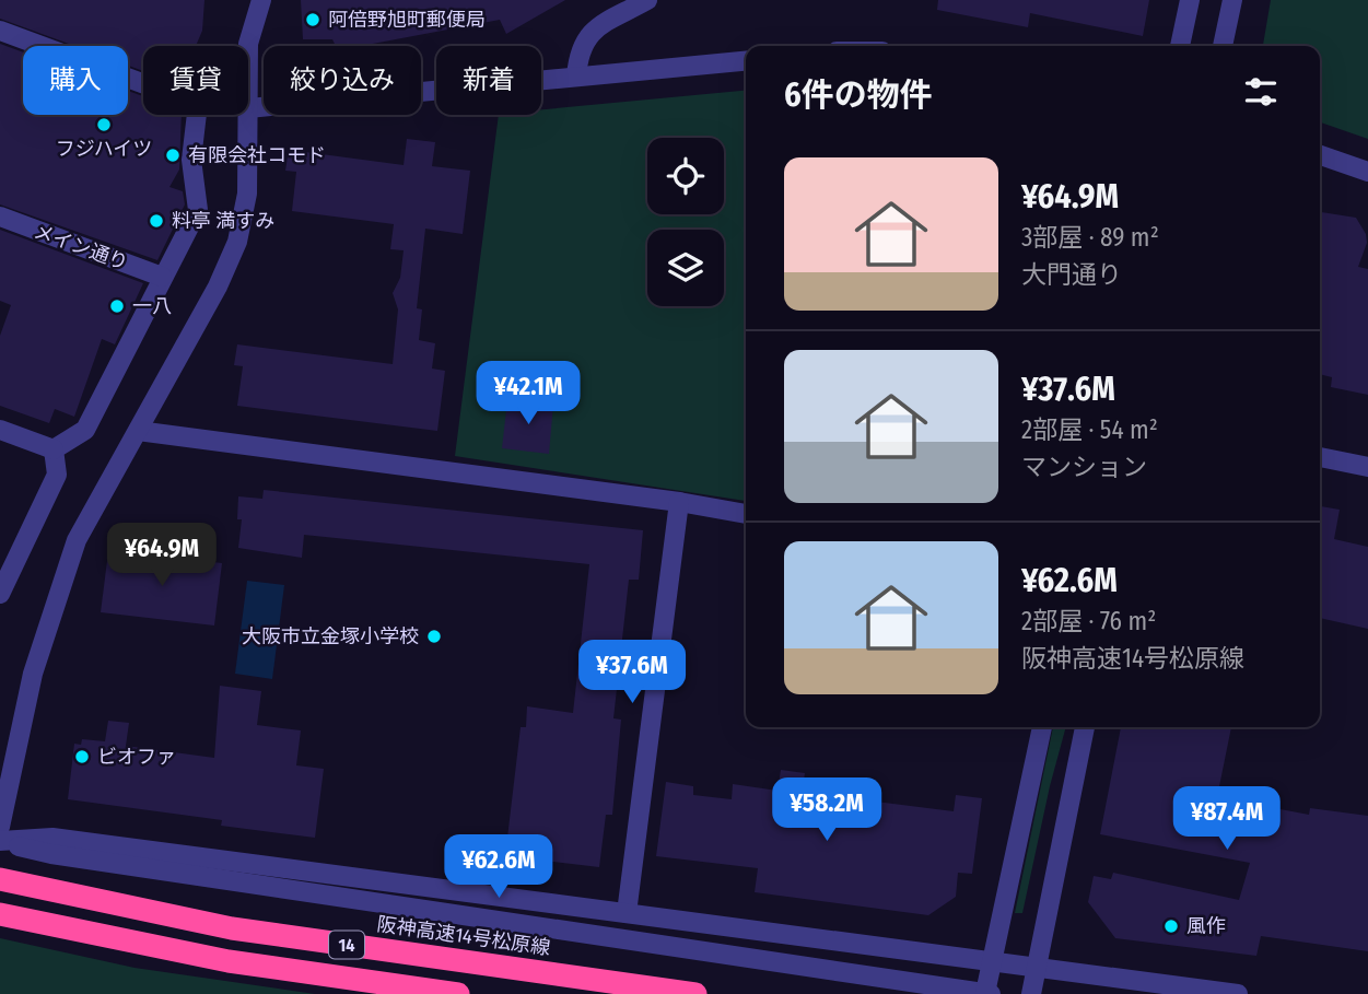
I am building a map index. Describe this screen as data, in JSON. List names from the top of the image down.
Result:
{
  "streets": {
    "highway": ["阪神高速14号松原線", "14"],
    "street": ["メイン通り"]
  },
  "places": [
    "阿倍野旭町郵便局",
    "フジハイツ",
    "有限会社コモド",
    "料亭 満すみ",
    "一八",
    "大阪市立金塚小学校",
    "ビオファ",
    "風作"
  ],
  "page": {
    "chip": [
      "購入",
      "賃貸",
      "絞り込み",
      "新着"
    ],
    "heading": "6件の物件",
    "list": [
      {
        "name": "¥64.9M",
        "note": "3部屋 · 89 m² · 大門通り"
      },
      {
        "name": "¥37.6M",
        "note": "2部屋 · 54 m² · マンション"
      },
      {
        "name": "¥62.6M",
        "note": "2部屋 · 76 m² · 阪神高速14号松原線"
      }
    ],
    "price": [
      "¥42.1M",
      "¥64.9M",
      "¥37.6M",
      "¥58.2M",
      "¥87.4M",
      "¥62.6M"
    ]
  }
}
